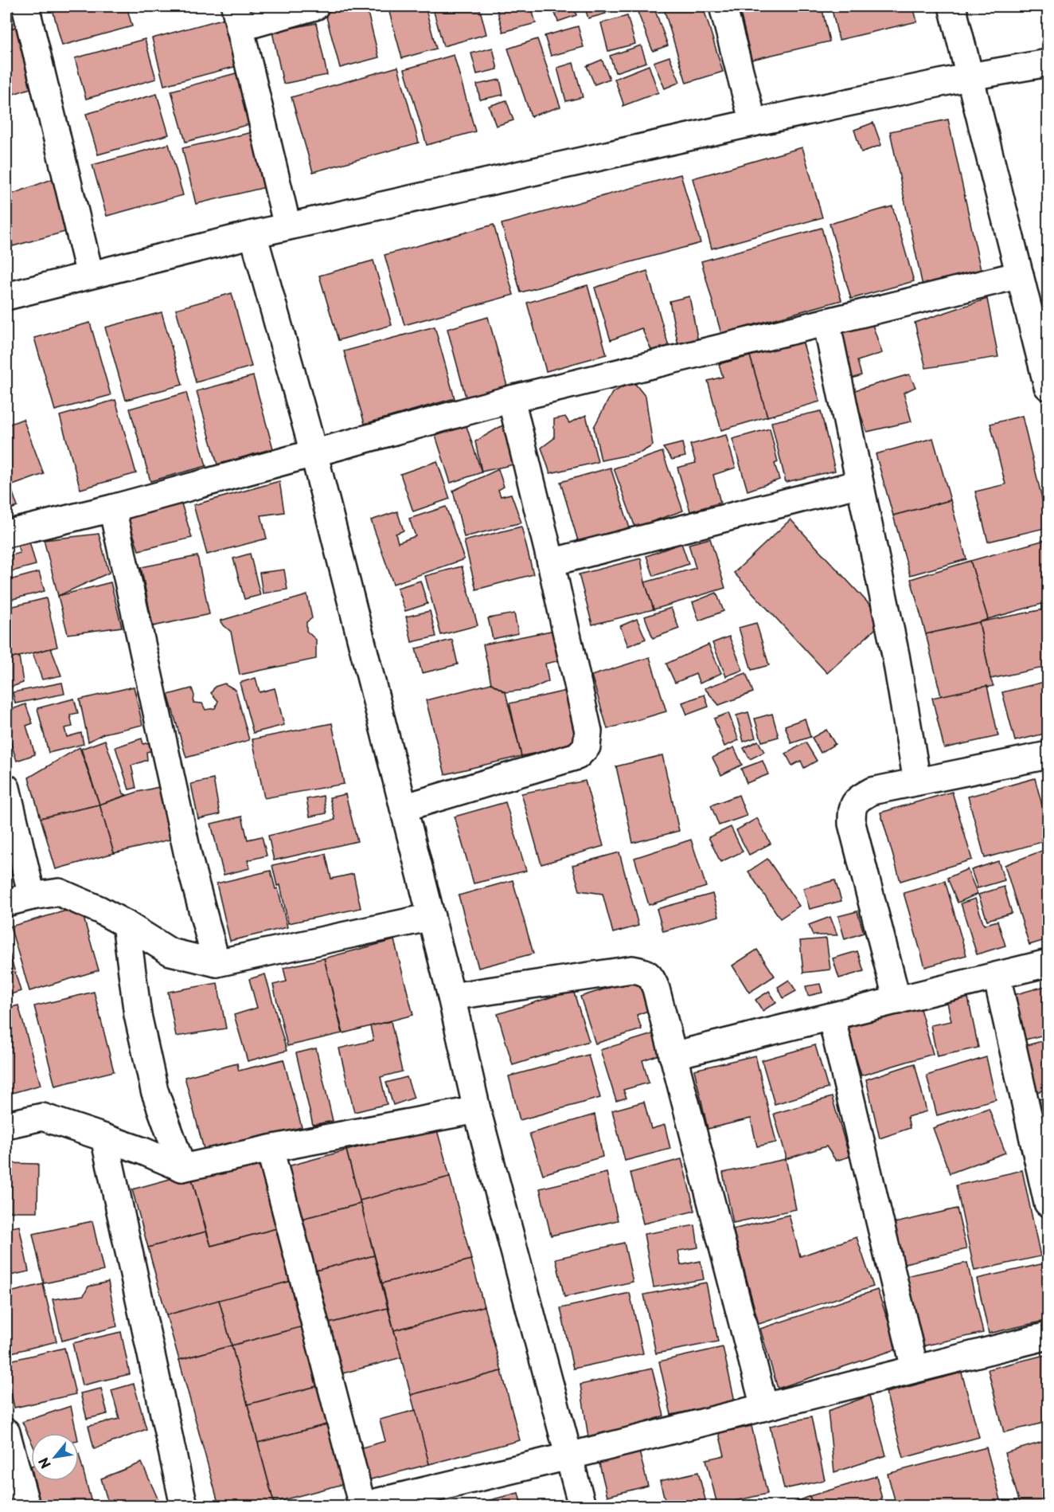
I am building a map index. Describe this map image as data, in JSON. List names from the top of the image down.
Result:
{
  "north": "bottom left"
}
